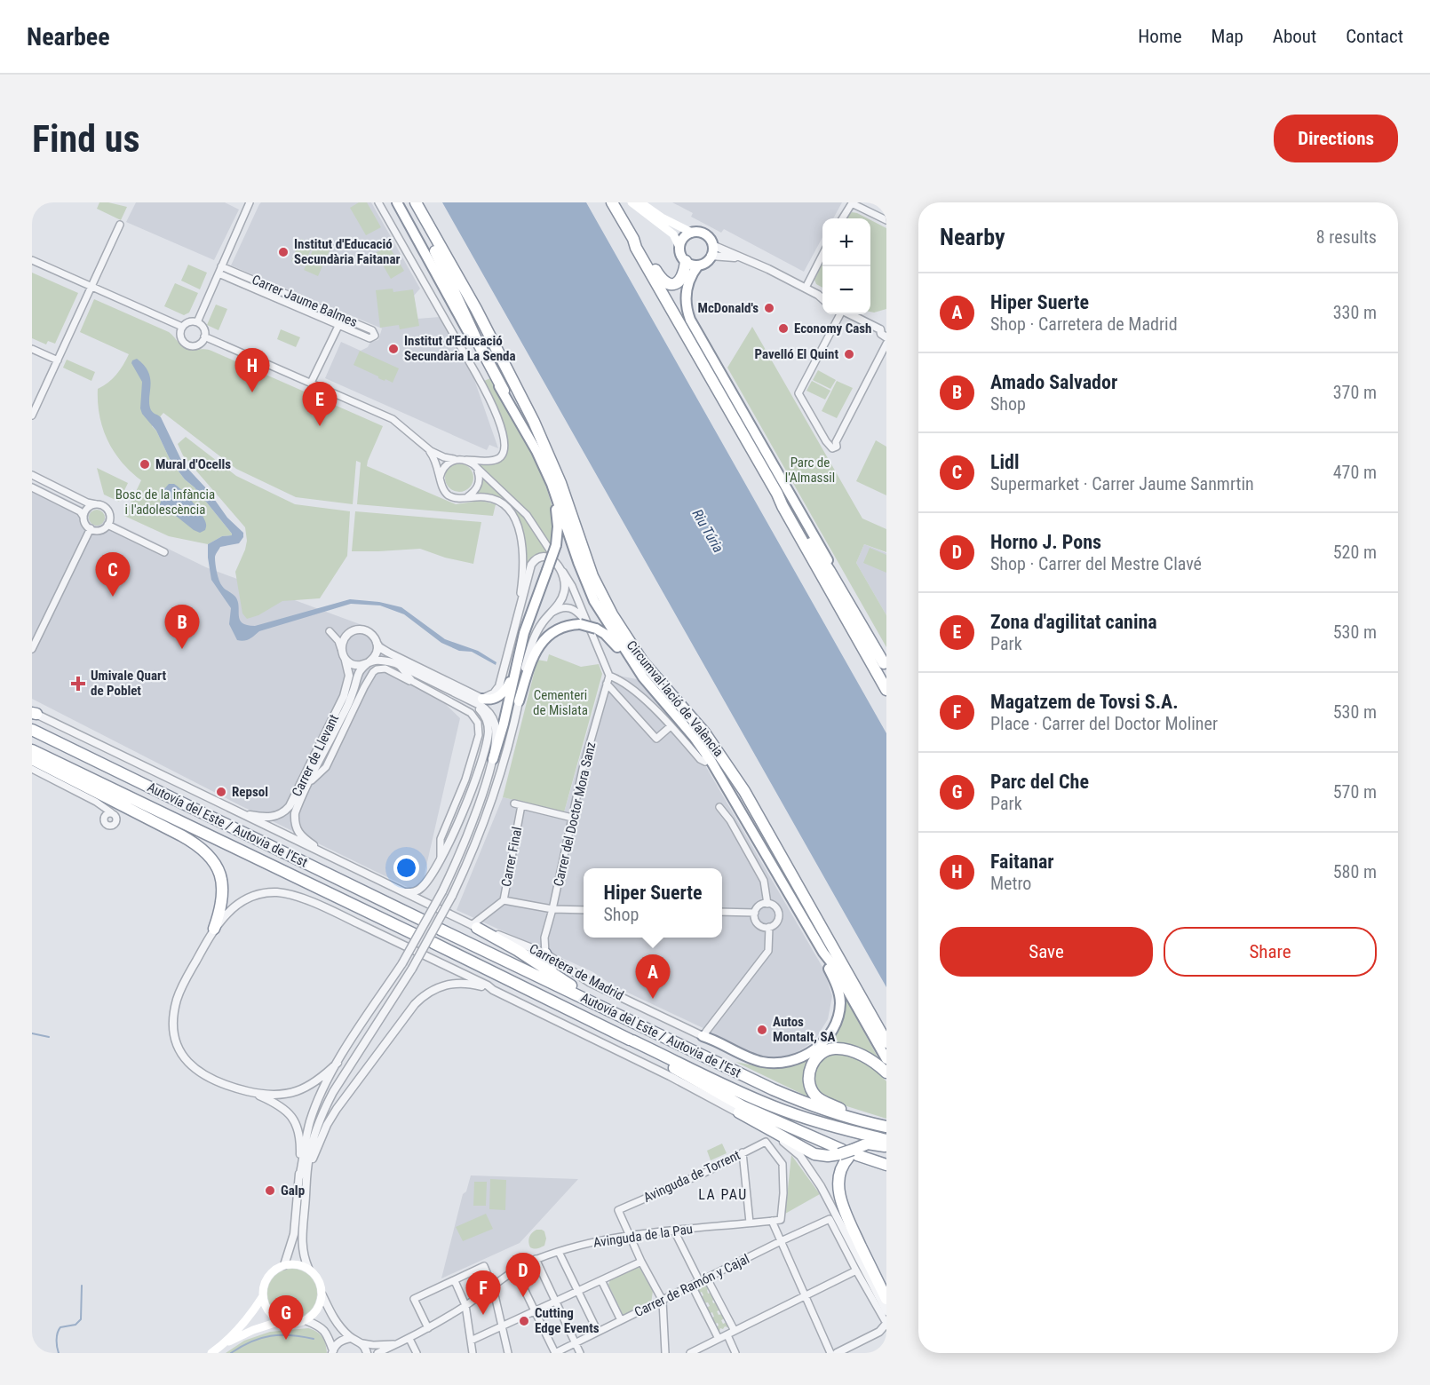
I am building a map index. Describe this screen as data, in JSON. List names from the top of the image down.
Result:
{
  "streets": {
    "highway": ["Circumval·lació de València", "Autovía del Este / Autovia de l'Est"],
    "street": [
      "Carrer Jaume Balmes",
      "Carrer de Llevant",
      "Carrer del Doctor Mora Sanz",
      "Carrer Final",
      "Carretera de Madrid",
      "Avinguda de Torrent",
      "Avinguda de la Pau",
      "Carrer de Ramón y Cajal"
    ]
  },
  "crossings": [
    ["Carrer de Llevant", "Carretera de Madrid"],
    ["Carrer del Doctor Mora Sanz", "Carrer Final"],
    ["Carrer del Doctor Mora Sanz", "Carretera de Madrid"],
    ["Carrer Final", "Carretera de Madrid"],
    ["Avinguda de Torrent", "Avinguda de la Pau"]
  ],
  "districts": ["LA PAU"],
  "water": ["Riu Túria"],
  "parks": ["Parc de l'Almassil", "Bosc de la infància i l'adolescència", "Cementeri de Mislata"],
  "places": {
    "other": [
      "Institut d'Educació Secundària Faitanar",
      "McDonald's",
      "Economy Cash",
      "Institut d'Educació Secundària La Senda",
      "Pavelló El Quint",
      "Mural d'Ocells",
      "Repsol",
      "Autos Montalt, SA",
      "Galp",
      "Cutting Edge Events"
    ],
    "health": ["Umivale Quart de Poblet"]
  },
  "page": {
    "header": "Nearbee",
    "nav": [
      "Home",
      "Map",
      "About",
      "Contact"
    ],
    "buttons": [
      "Directions",
      ["Save", "Share"]
    ],
    "title": "Find us",
    "heading": ["Nearby", "8 results"],
    "map_buttons": ["+", "−"],
    "list": [
      {
        "mark": "A",
        "name": "Hiper Suerte",
        "note": "Shop · Carretera de Madrid",
        "value": "330 m"
      },
      {
        "mark": "B",
        "name": "Amado Salvador",
        "note": "Shop",
        "value": "370 m"
      },
      {
        "mark": "C",
        "name": "Lidl",
        "note": "Supermarket · Carrer Jaume Sanmrtin",
        "value": "470 m"
      },
      {
        "mark": "D",
        "name": "Horno J. Pons",
        "note": "Shop · Carrer del Mestre Clavé",
        "value": "520 m"
      },
      {
        "mark": "E",
        "name": "Zona d'agilitat canina",
        "note": "Park",
        "value": "530 m"
      },
      {
        "mark": "F",
        "name": "Magatzem de Tovsi S.A.",
        "note": "Place · Carrer del Doctor Moliner",
        "value": "530 m"
      },
      {
        "mark": "G",
        "name": "Parc del Che",
        "note": "Park",
        "value": "570 m"
      },
      {
        "mark": "H",
        "name": "Faitanar",
        "note": "Metro",
        "value": "580 m"
      }
    ],
    "pins": [
      "H",
      "E",
      "C",
      "B",
      "A",
      "D",
      "F",
      "G"
    ],
    "popup": ["Hiper Suerte", "Shop"]
  }
}
